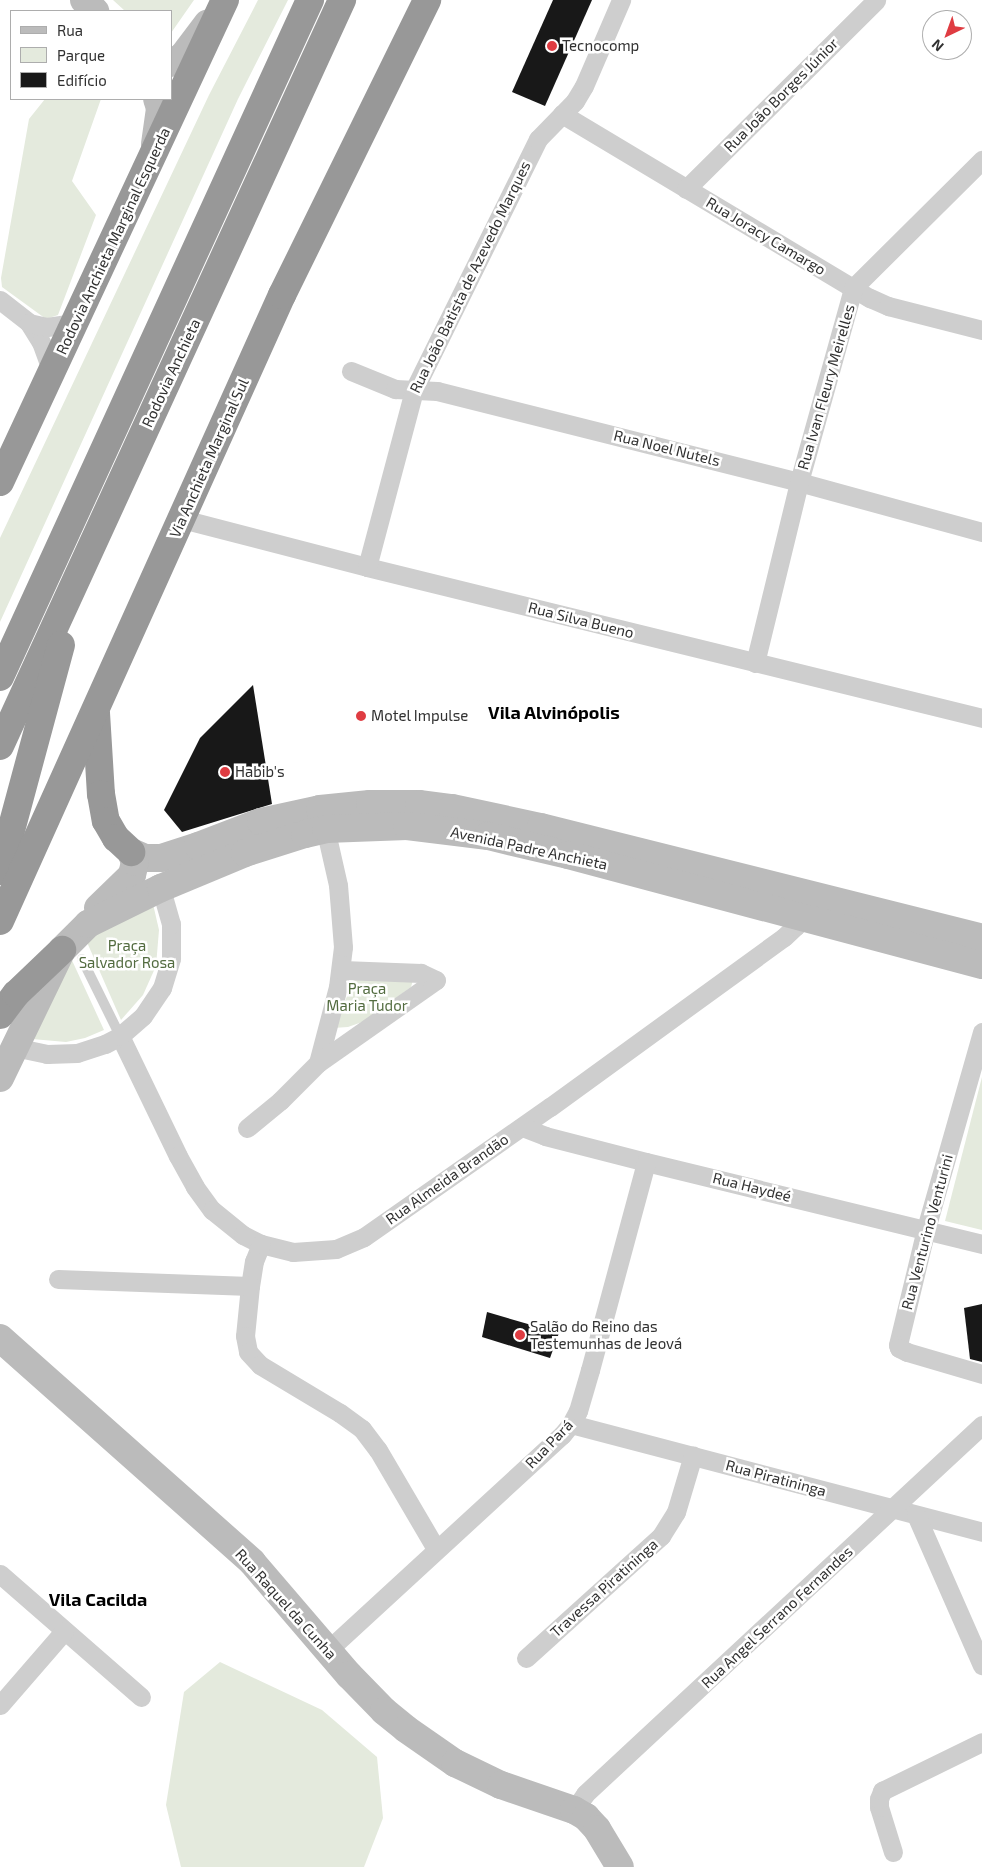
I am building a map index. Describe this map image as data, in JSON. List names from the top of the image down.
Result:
{
  "streets": {
    "highway": ["Rodovia Anchieta Marginal Esquerda", "Rodovia Anchieta", "Via Anchieta Marginal Sul"],
    "street": [
      "Rua João Borges Júnior",
      "Rua Joracy Camargo",
      "Rua João Batista de Azevedo Marques",
      "Rua Ivan Fleury Meirelles",
      "Rua Noel Nutels",
      "Rua Silva Bueno",
      "Avenida Padre Anchieta",
      "Rua Almeida Brandão",
      "Rua Haydeé",
      "Rua Venturino Venturini",
      "Rua Pará",
      "Rua Piratininga",
      "Travessa Piratininga",
      "Rua Raquel da Cunha",
      "Rua Angel Serrano Fernandes"
    ]
  },
  "crossings": [
    ["Rua João Borges Júnior", "Rua Joracy Camargo"],
    ["Rua Joracy Camargo", "Rua João Batista de Azevedo Marques"],
    ["Rua Joracy Camargo", "Rua Ivan Fleury Meirelles"],
    ["Rua João Batista de Azevedo Marques", "Rua Noel Nutels"],
    ["Rua João Batista de Azevedo Marques", "Rua Silva Bueno"],
    ["Rua Ivan Fleury Meirelles", "Rua Noel Nutels"],
    ["Rua Ivan Fleury Meirelles", "Rua Silva Bueno"],
    ["Via Anchieta Marginal Sul", "Rua Silva Bueno"],
    ["Avenida Padre Anchieta", "Rua Almeida Brandão"],
    ["Rua Almeida Brandão", "Rua Haydeé"],
    ["Rua Haydeé", "Rua Venturino Venturini"],
    ["Rua Haydeé", "Rua Pará"],
    ["Rua Pará", "Rua Piratininga"],
    ["Rua Pará", "Rua Raquel da Cunha"],
    ["Rua Piratininga", "Travessa Piratininga"],
    ["Rua Piratininga", "Rua Angel Serrano Fernandes"],
    ["Rua Raquel da Cunha", "Rua Angel Serrano Fernandes"]
  ],
  "districts": ["Vila Alvinópolis", "Vila Cacilda"],
  "parks": ["Praça Salvador Rosa", "Praça Maria Tudor"],
  "places": [
    "Tecnocomp",
    "Motel Impulse",
    "Habib's",
    "Salão do Reino das Testemunhas de Jeová"
  ],
  "legend": ["Rua", "Parque", "Edifício"],
  "north": "bottom left"
}
